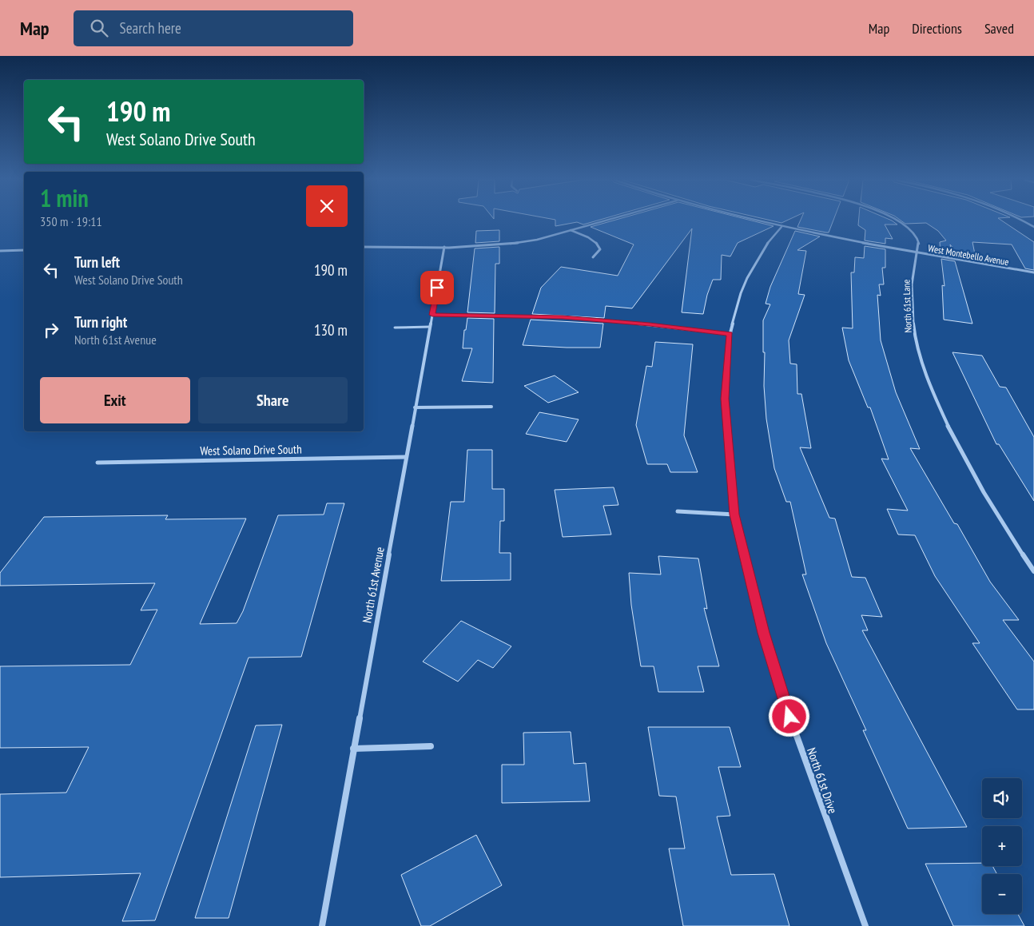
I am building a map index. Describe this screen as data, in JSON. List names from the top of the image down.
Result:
{
  "streets": {
    "street": [
      "West Montebello Avenue",
      "North 61st Lane",
      "West Solano Drive South",
      "North 61st Avenue",
      "North 61st Drive"
    ]
  },
  "crossings": [
    ["West Montebello Avenue", "North 61st Lane"],
    ["West Montebello Avenue", "North 61st Drive"],
    ["West Solano Drive South", "North 61st Avenue"]
  ],
  "page": {
    "header": "Map",
    "search": "Search here",
    "nav": ["Map", "Directions", "Saved"],
    "turn": ["190 m", "West Solano Drive South"],
    "heading": ["1 min", "350 m · 19:11"],
    "list": [
      {
        "name": "Turn left",
        "note": "West Solano Drive South",
        "value": "190 m"
      },
      {
        "name": "Turn right",
        "note": "North 61st Avenue",
        "value": "130 m"
      }
    ],
    "buttons": ["Exit", "Share"],
    "map_buttons": ["+", "−"]
  }
}
